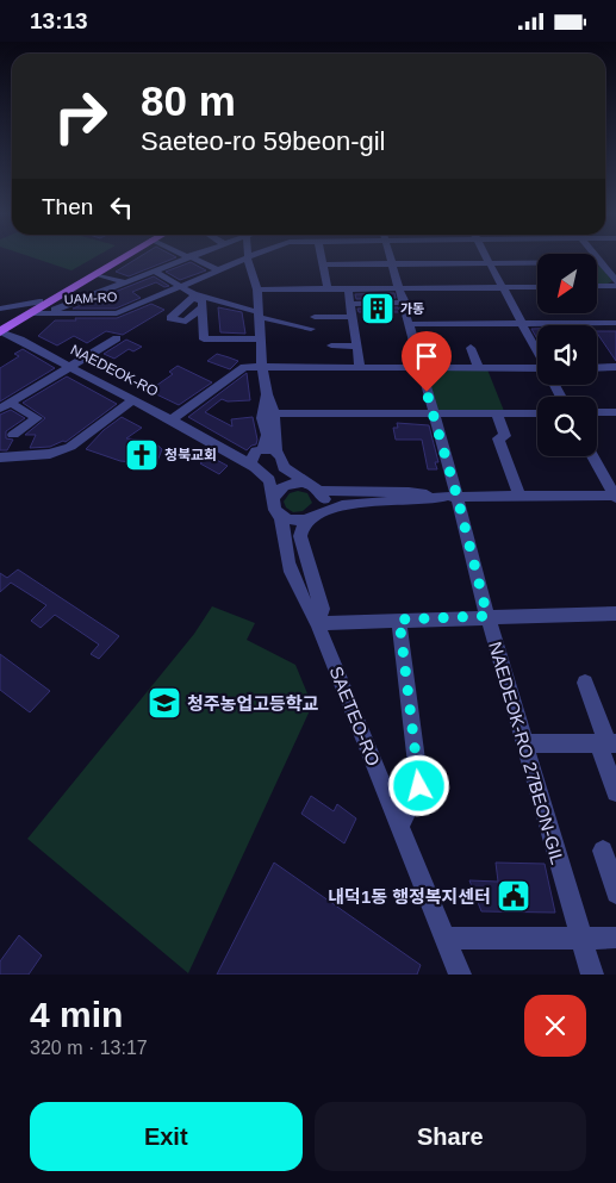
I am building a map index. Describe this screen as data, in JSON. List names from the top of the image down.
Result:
{
  "streets": {
    "street": [
      "UAM-RO",
      "NAEDEOK-RO",
      "SAETEO-RO",
      "NAEDEOK-RO 27BEON-GIL"
    ]
  },
  "places": {
    "building": ["가동"],
    "church": ["청북교회"],
    "school or university": ["청주농업고등학교"],
    "public building": ["내덕1동 행정복지센터"]
  },
  "north": "bottom left",
  "page": {
    "status": "13:13",
    "turn": ["80 m", "Saeteo-ro 59beon-gil"],
    "then": "Then",
    "heading": ["4 min", "320 m · 13:17"],
    "buttons": ["Exit", "Share"]
  }
}
